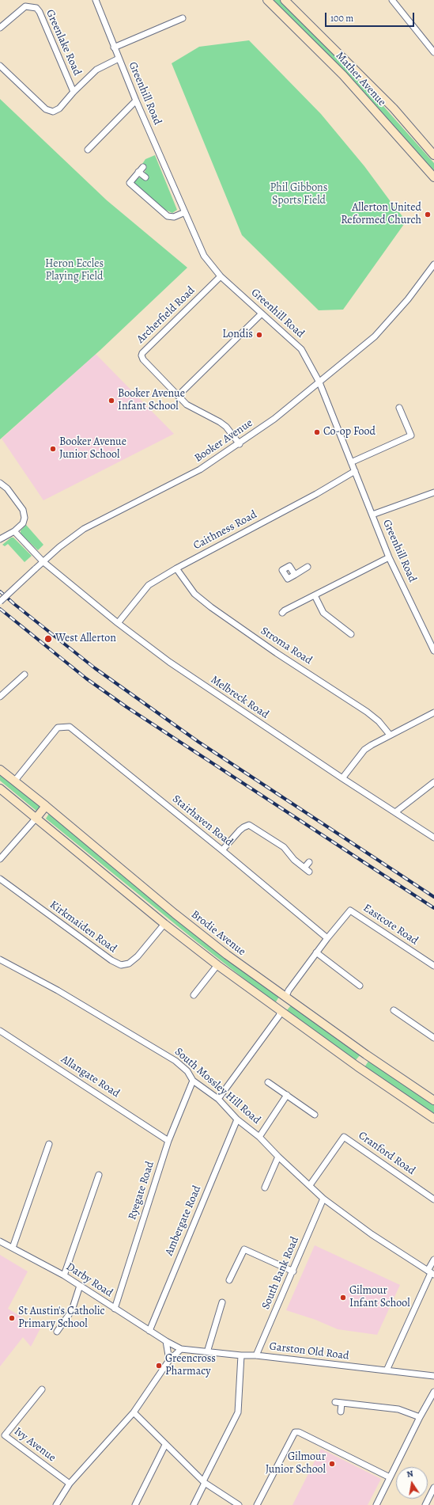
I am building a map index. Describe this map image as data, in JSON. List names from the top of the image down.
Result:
{
  "streets": {
    "street": [
      "Greenlake Road",
      "Mather Avenue",
      "Greenhill Road",
      "Archerfield Road",
      "Booker Avenue",
      "Caithness Road",
      "Stroma Road",
      "Melbreck Road",
      "Stairhaven Road",
      "Eastcote Road",
      "Kirkmaiden Road",
      "Brodie Avenue",
      "Allangate Road",
      "South Mossley Hill Road",
      "Cranford Road",
      "Ryegate Road",
      "Ambergate Road",
      "South Bank Road",
      "Darby Road",
      "Garston Old Road",
      "Ivy Avenue"
    ]
  },
  "crossings": [
    ["Greenhill Road", "Archerfield Road"],
    ["Greenhill Road", "Booker Avenue"],
    ["Greenhill Road", "Caithness Road"],
    ["Archerfield Road", "Booker Avenue"],
    ["Booker Avenue", "Melbreck Road"],
    ["Caithness Road", "Stroma Road"],
    ["Caithness Road", "Melbreck Road"],
    ["Stairhaven Road", "Eastcote Road"],
    ["Stairhaven Road", "Brodie Avenue"],
    ["Allangate Road", "Ryegate Road"],
    ["South Mossley Hill Road", "Cranford Road"],
    ["South Mossley Hill Road", "Ryegate Road"],
    ["South Mossley Hill Road", "Ambergate Road"],
    ["South Mossley Hill Road", "South Bank Road"],
    ["Ryegate Road", "Darby Road"],
    ["Ambergate Road", "Darby Road"],
    ["South Bank Road", "Garston Old Road"],
    ["Darby Road", "Garston Old Road"]
  ],
  "parks": ["Phil Gibbons Sports Field", "Heron Eccles Playing Field"],
  "places": [
    "Allerton United Reformed Church",
    "Londis",
    "Booker Avenue Infant School",
    "Co-op Food",
    "Booker Avenue Junior School",
    "West Allerton",
    "Gilmour Infant School",
    "St Austin's Catholic Primary School",
    "Greencross Pharmacy",
    "Gilmour Junior School"
  ],
  "scale_bar": "100 m",
  "north": "top"
}
